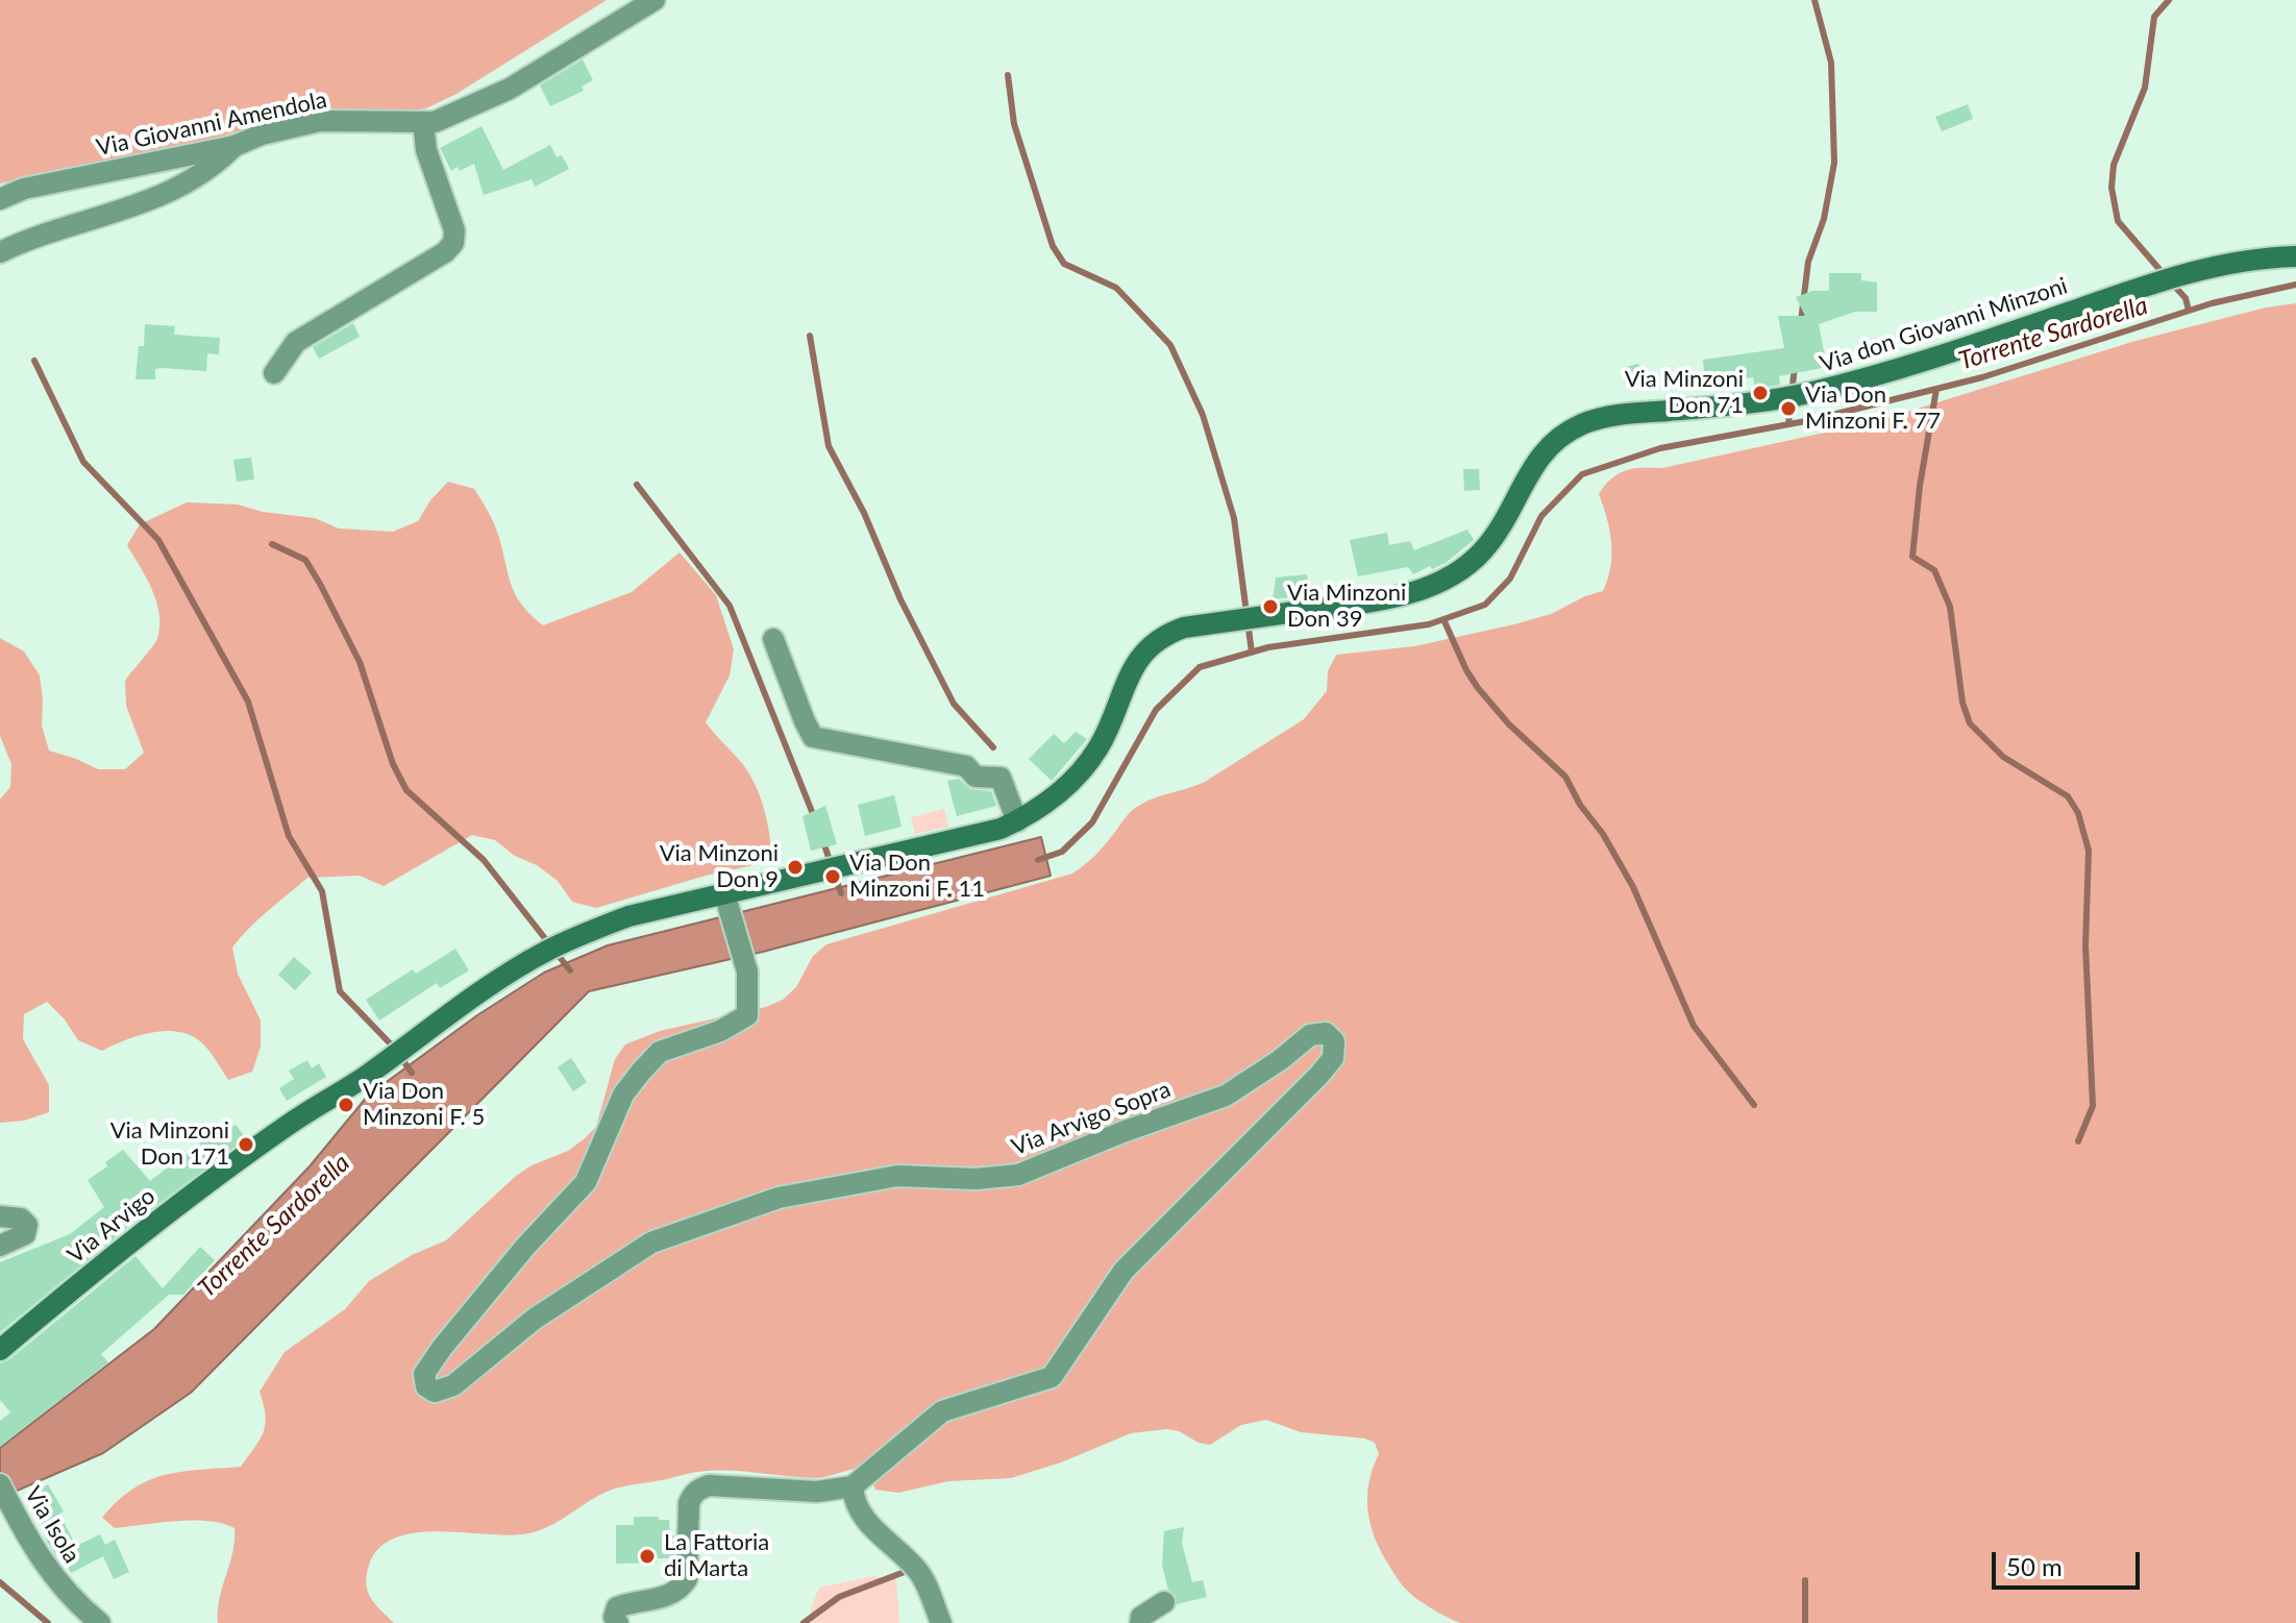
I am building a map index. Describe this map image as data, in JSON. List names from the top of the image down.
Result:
{
  "streets": {
    "main road": ["Via don Giovanni Minzoni", "Via Arvigo"],
    "street": ["Via Giovanni Amendola", "Via Arvigo Sopra", "Via Isola"]
  },
  "crossings": [
    ["Via don Giovanni Minzoni", "Via Arvigo Sopra"],
    ["Via don Giovanni Minzoni", "Via Arvigo"]
  ],
  "water": ["Torrente Sardorella"],
  "places": [
    "Via Minzoni Don 71",
    "Via Don Minzoni F. 77",
    "Via Minzoni Don 39",
    "Via Minzoni Don 9",
    "Via Don Minzoni F. 11",
    "Via Don Minzoni F. 5",
    "Via Minzoni Don 171",
    "La Fattoria di Marta"
  ],
  "scale_bar": "50 m"
}
